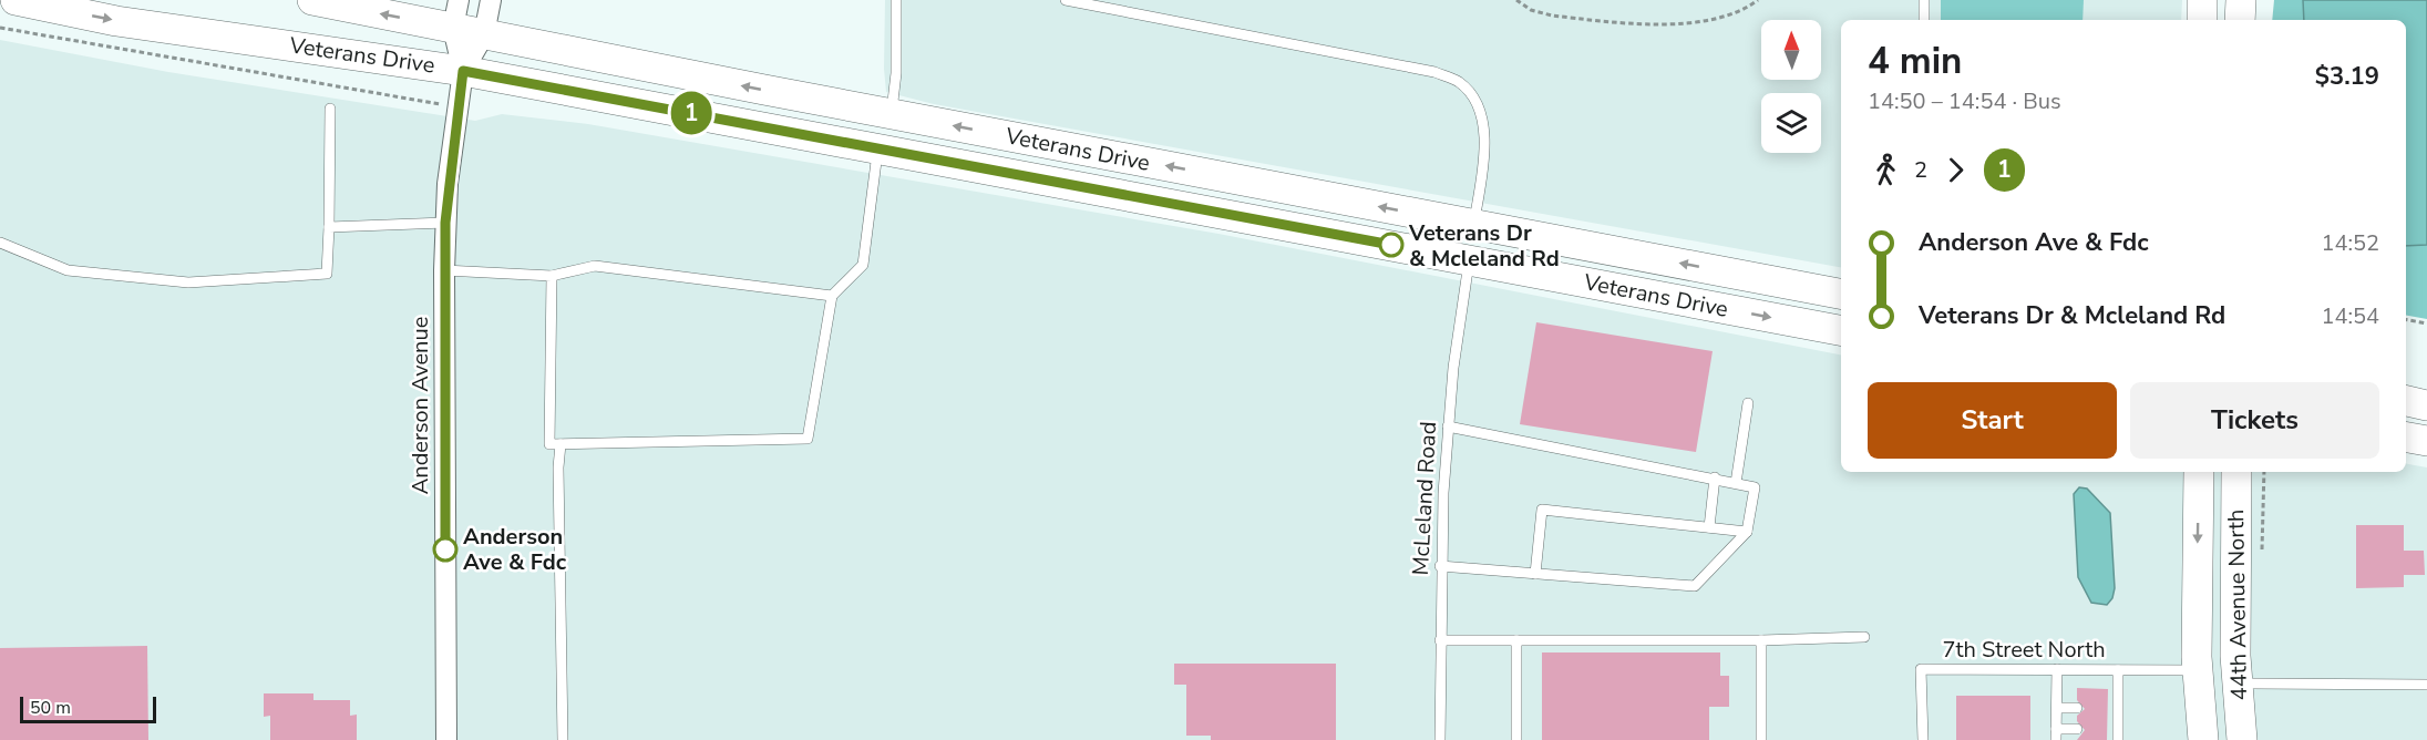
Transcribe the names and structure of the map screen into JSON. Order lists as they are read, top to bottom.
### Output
{
  "streets": {
    "main road": ["Veterans Drive", "44th Avenue North"],
    "street": ["Anderson Avenue"],
    "lane": ["McLeland Road", "7th Street North"]
  },
  "crossings": [
    ["Veterans Drive", "Anderson Avenue"],
    ["Veterans Drive", "McLeland Road"],
    ["44th Avenue North", "7th Street North"]
  ],
  "places": ["Veterans Dr & Mcleland Rd", "Anderson Ave & Fdc"],
  "lines": ["bus line 1"],
  "scale_bar": "50 m",
  "north": "top",
  "page": {
    "on_map": "1",
    "heading": ["4 min", "14:50 – 14:54 · Bus", "$3.19"],
    "legs": ["2", "1"],
    "list": [
      {
        "name": "Anderson Ave & Fdc",
        "value": "14:52"
      },
      {
        "name": "Veterans Dr & Mcleland Rd",
        "value": "14:54"
      }
    ],
    "buttons": ["Start", "Tickets"],
    "scale": "50 m"
  }
}
